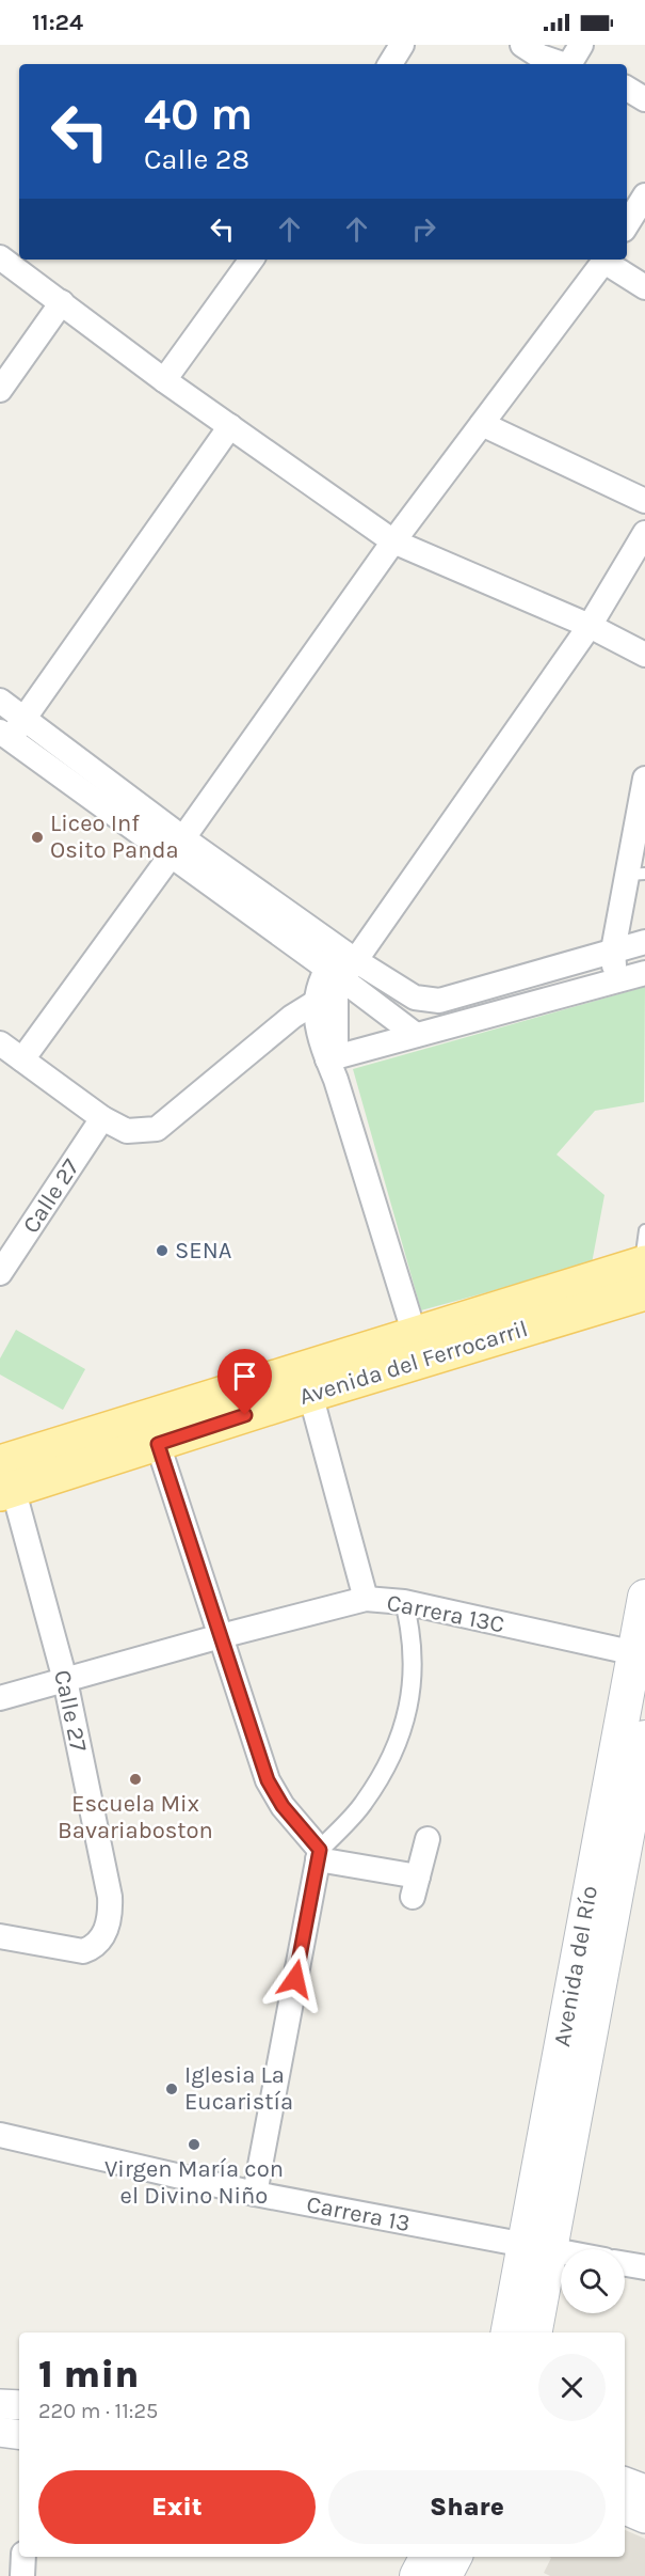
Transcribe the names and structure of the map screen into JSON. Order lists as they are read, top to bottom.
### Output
{
  "streets": {
    "main road": ["Avenida del Ferrocarril", "Avenida del Río"],
    "street": ["Calle 27", "Carrera 13C", "Carrera 13"]
  },
  "crossings": [
    ["Calle 27", "Avenida del Ferrocarril"],
    ["Calle 27", "Carrera 13C"],
    ["Carrera 13C", "Avenida del Río"],
    ["Avenida del Río", "Carrera 13"]
  ],
  "places": [
    "Liceo Inf Osito Panda",
    "SENA",
    "Escuela Mix Bavariaboston",
    "Iglesia La Eucaristía",
    "Virgen María con el Divino Niño"
  ],
  "page": {
    "status": "11:24",
    "turn": ["40 m", "Calle 28"],
    "heading": ["1 min", "220 m · 11:25"],
    "buttons": ["Exit", "Share"]
  }
}
